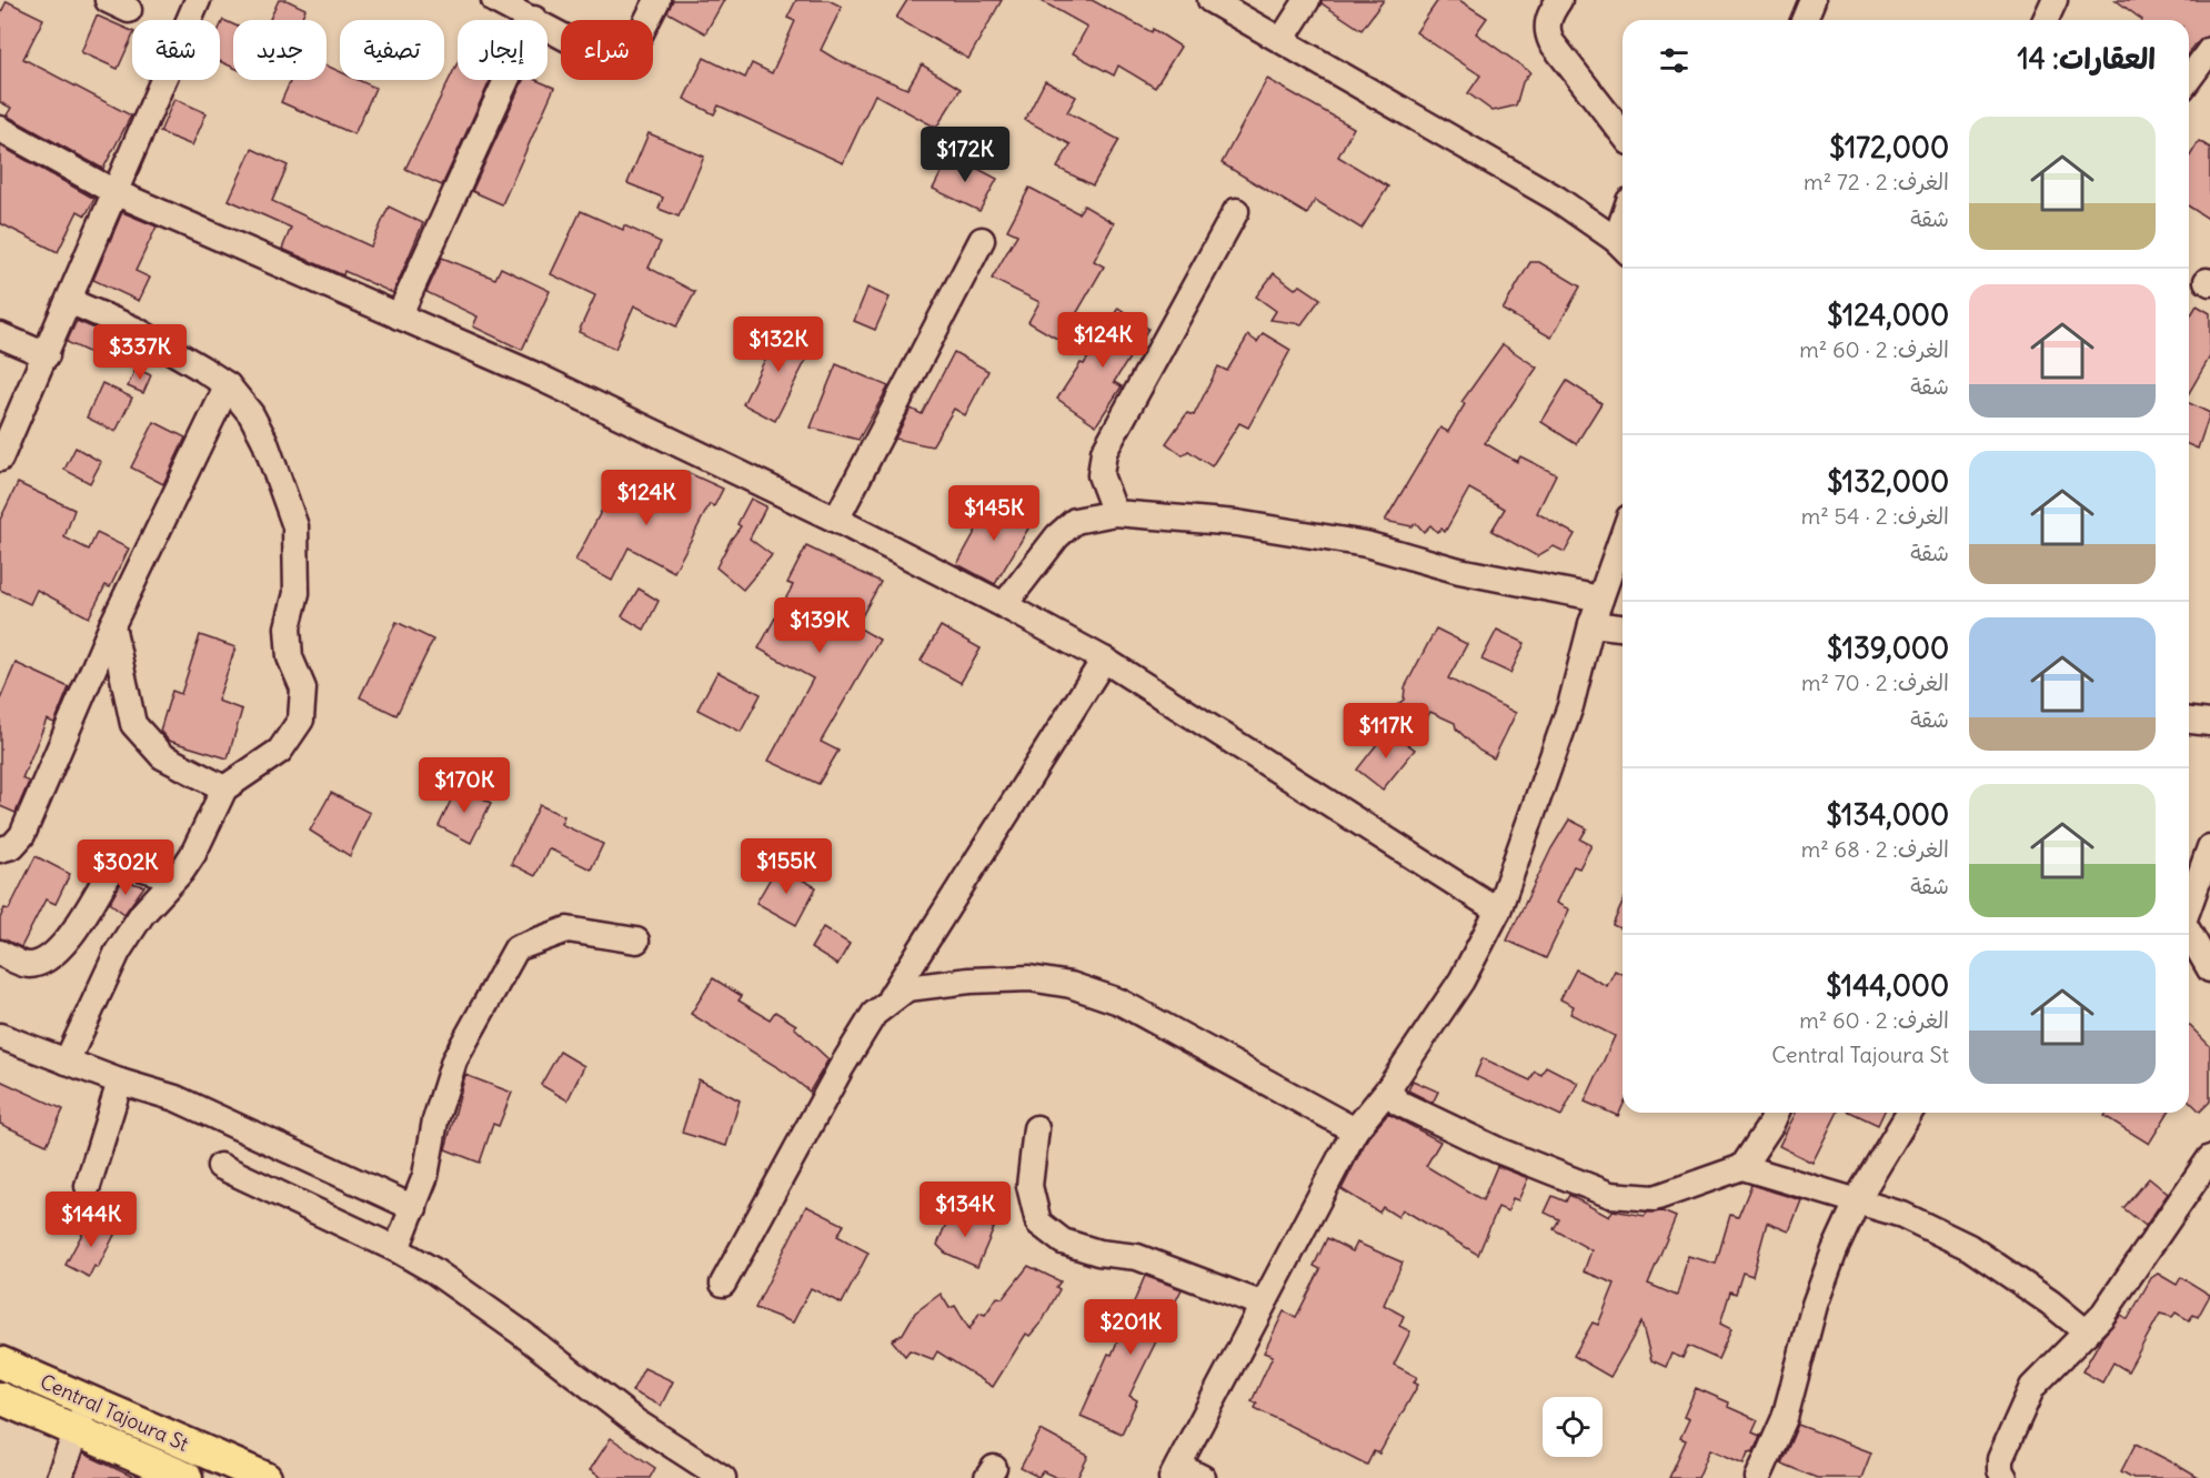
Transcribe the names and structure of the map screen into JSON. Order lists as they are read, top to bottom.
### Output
{
  "streets": {
    "main road": ["Central Tajoura St"]
  },
  "page": {
    "chip": [
      "شراء",
      "إيجار",
      "تصفية",
      "جديد",
      "شقة"
    ],
    "heading": "العقارات: 14",
    "list": [
      {
        "name": "$172,000",
        "note": "الغرف: 2 · 72 m² · شقة"
      },
      {
        "name": "$124,000",
        "note": "الغرف: 2 · 60 m² · شقة"
      },
      {
        "name": "$132,000",
        "note": "الغرف: 2 · 54 m² · شقة"
      },
      {
        "name": "$139,000",
        "note": "الغرف: 2 · 70 m² · شقة"
      },
      {
        "name": "$134,000",
        "note": "الغرف: 2 · 68 m² · شقة"
      },
      {
        "name": "$144,000",
        "note": "الغرف: 2 · 60 m² · Central Tajoura St"
      }
    ],
    "price": [
      "$172K",
      "$124K",
      "$132K",
      "$337K",
      "$124K",
      "$145K",
      "$139K",
      "$117K",
      "$170K",
      "$155K",
      "$302K",
      "$134K",
      "$144K",
      "$201K"
    ]
  }
}
